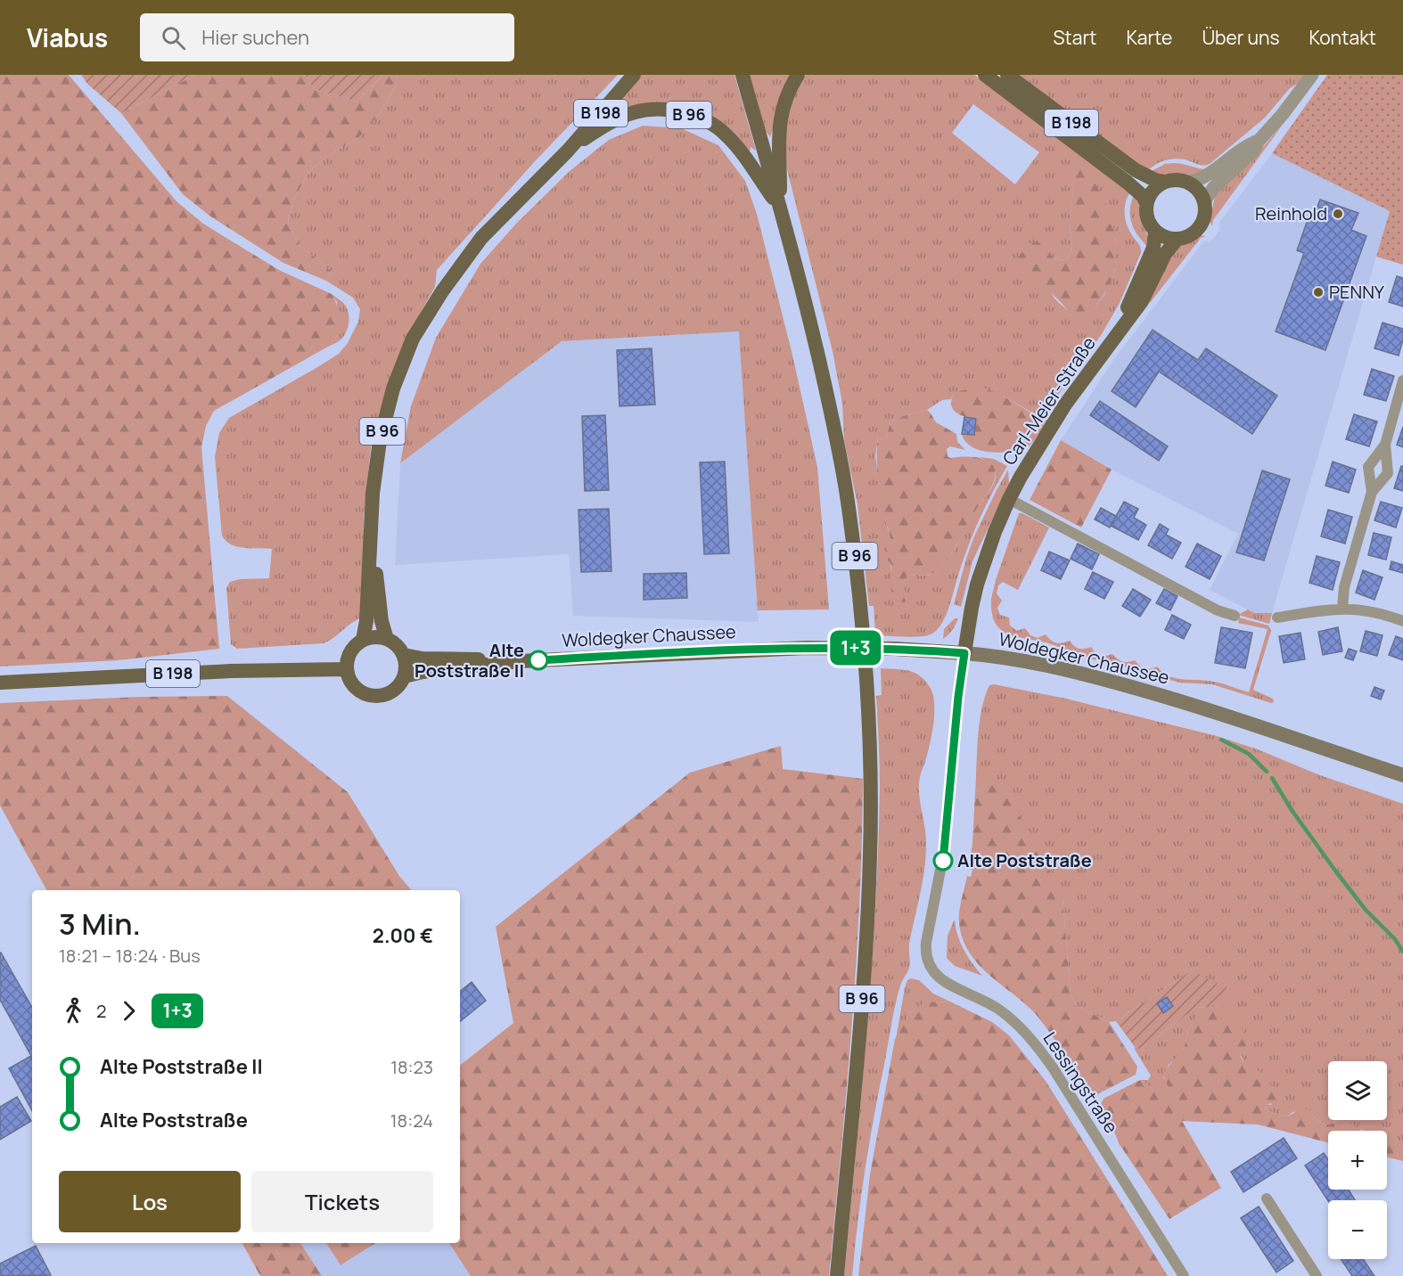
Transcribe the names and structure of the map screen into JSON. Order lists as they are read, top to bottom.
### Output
{
  "streets": {
    "main road": [
      "B 198",
      "B 96",
      "Carl-Meier-Straße",
      "Woldegker Chaussee"
    ],
    "street": ["Lessingstraße"]
  },
  "crossings": [
    ["B 198", "B 96"],
    ["B 198", "Carl-Meier-Straße"],
    ["B 198", "Woldegker Chaussee"],
    ["B 96", "Woldegker Chaussee"],
    ["Carl-Meier-Straße", "Woldegker Chaussee"],
    ["Carl-Meier-Straße", "Lessingstraße"],
    ["Woldegker Chaussee", "Lessingstraße"]
  ],
  "places": [
    "Reinhold",
    "PENNY",
    "Alte Poststraße II",
    "Alte Poststraße"
  ],
  "lines": ["bus line 1+3"],
  "page": {
    "header": "Viabus",
    "search": "Hier suchen",
    "nav": [
      "Start",
      "Karte",
      "Über uns",
      "Kontakt"
    ],
    "on_map": "1+3",
    "heading": ["3 Min.", "18:21 – 18:24 · Bus", "2.00 €"],
    "legs": ["2", "1+3"],
    "list": [
      {
        "name": "Alte Poststraße II",
        "value": "18:23"
      },
      {
        "name": "Alte Poststraße",
        "value": "18:24"
      }
    ],
    "map_buttons": ["+", "−"],
    "buttons": ["Los", "Tickets"]
  }
}
